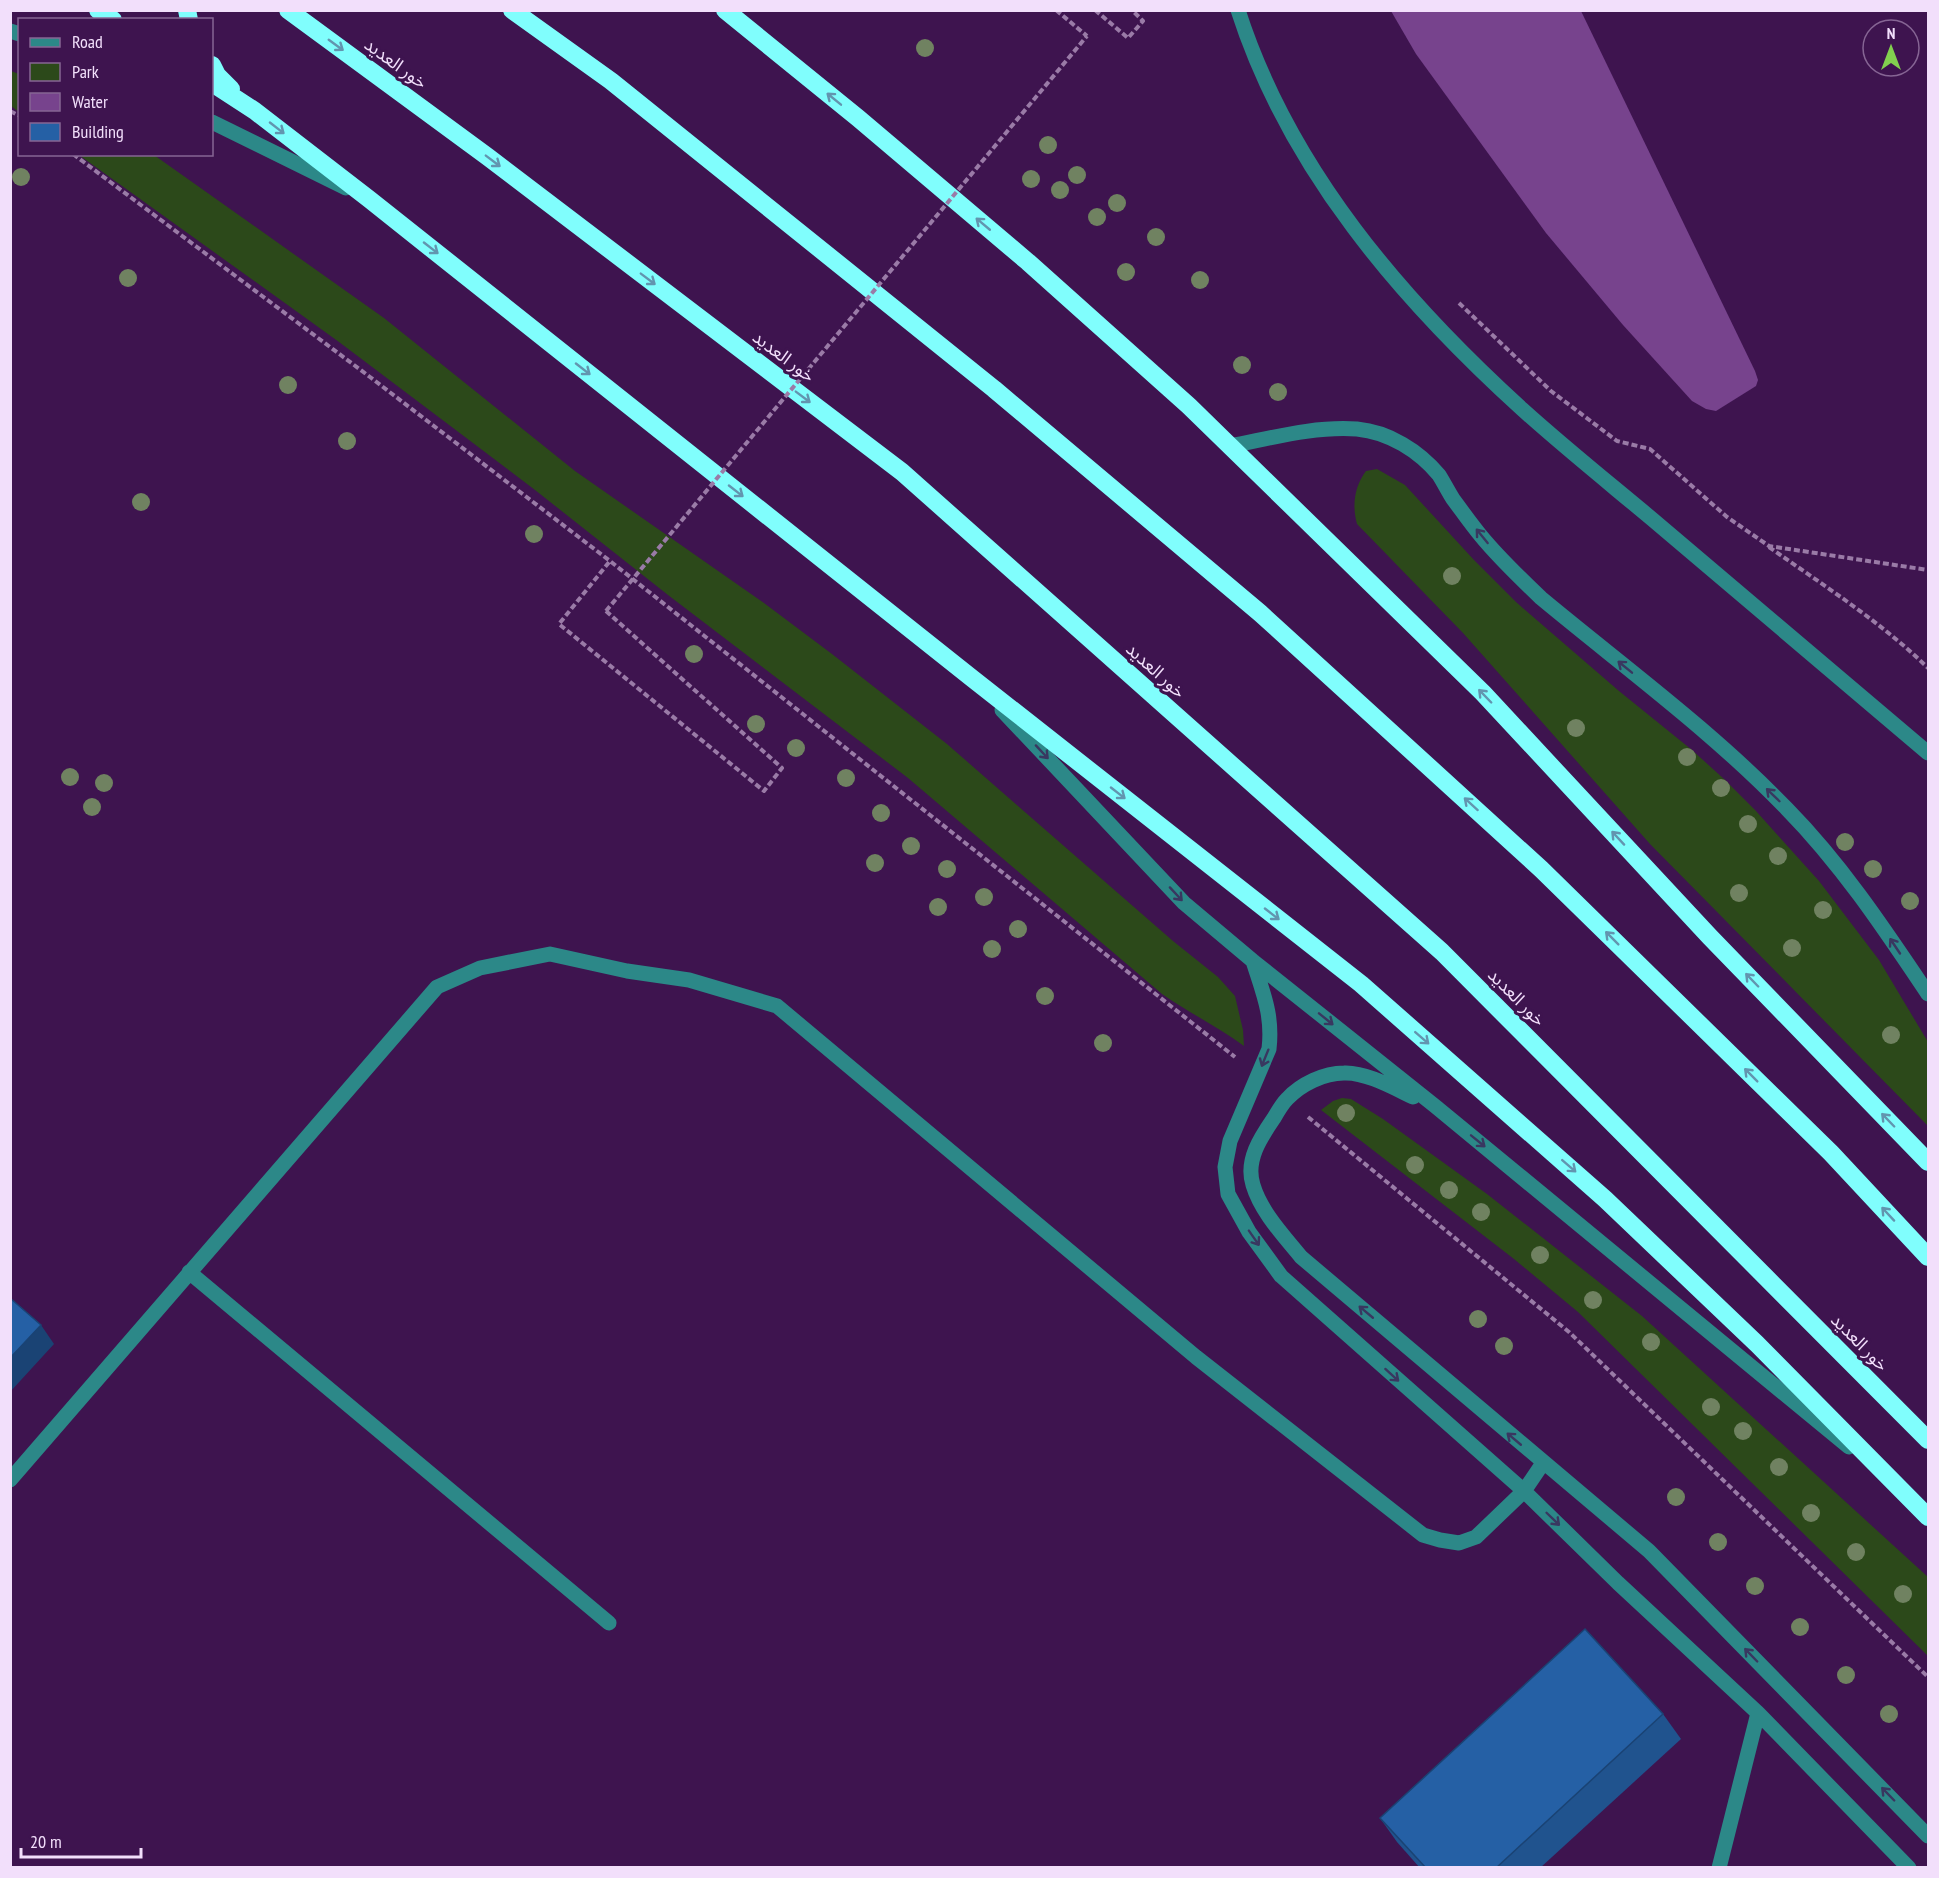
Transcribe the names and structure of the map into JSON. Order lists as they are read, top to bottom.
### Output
{
  "streets": {
    "highway": ["خور العديد"]
  },
  "legend": [
    "Road",
    "Park",
    "Water",
    "Building"
  ],
  "scale_bar": "20 m",
  "north": "top"
}
